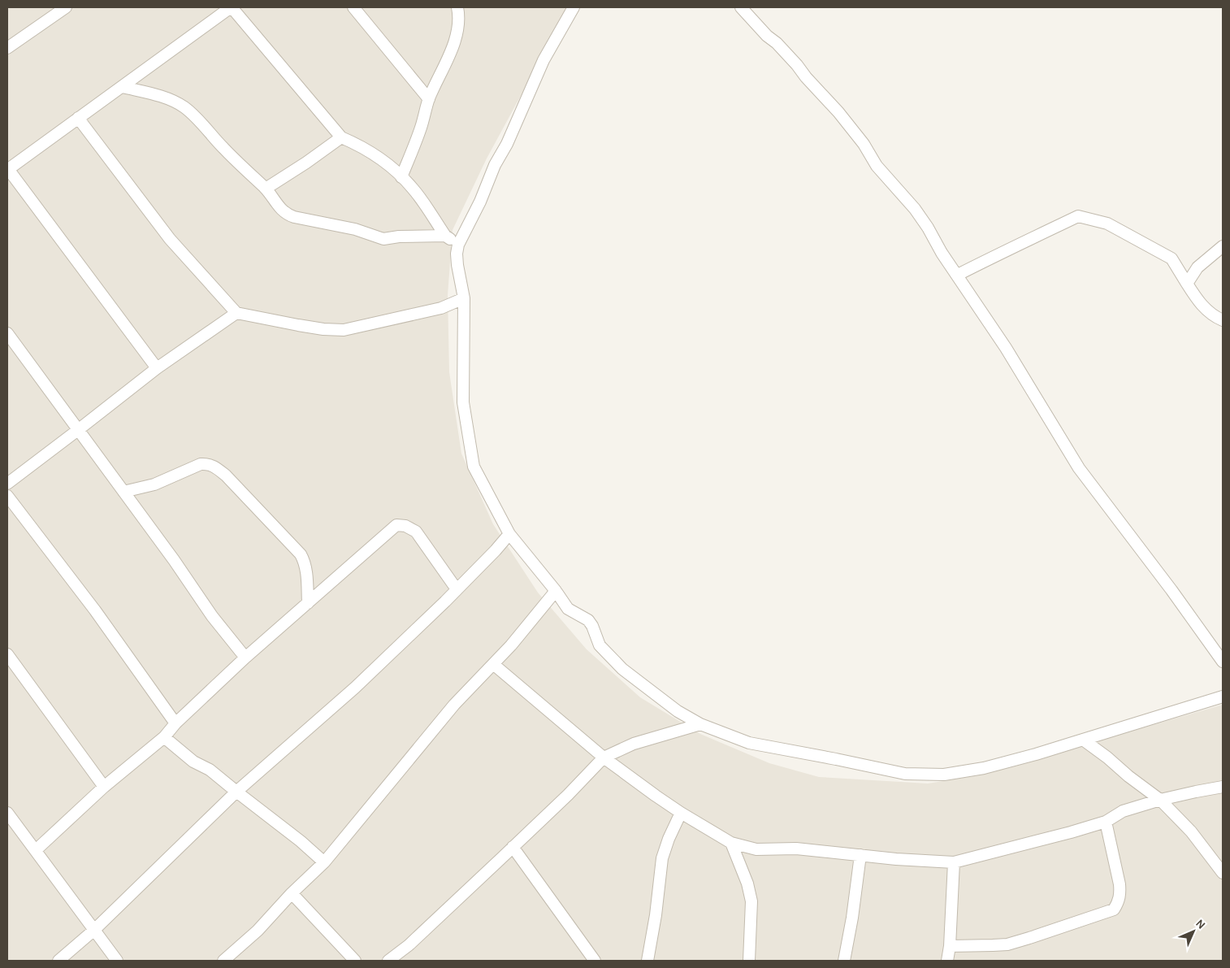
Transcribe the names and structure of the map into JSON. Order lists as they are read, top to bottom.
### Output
{
  "north": "top right"
}
